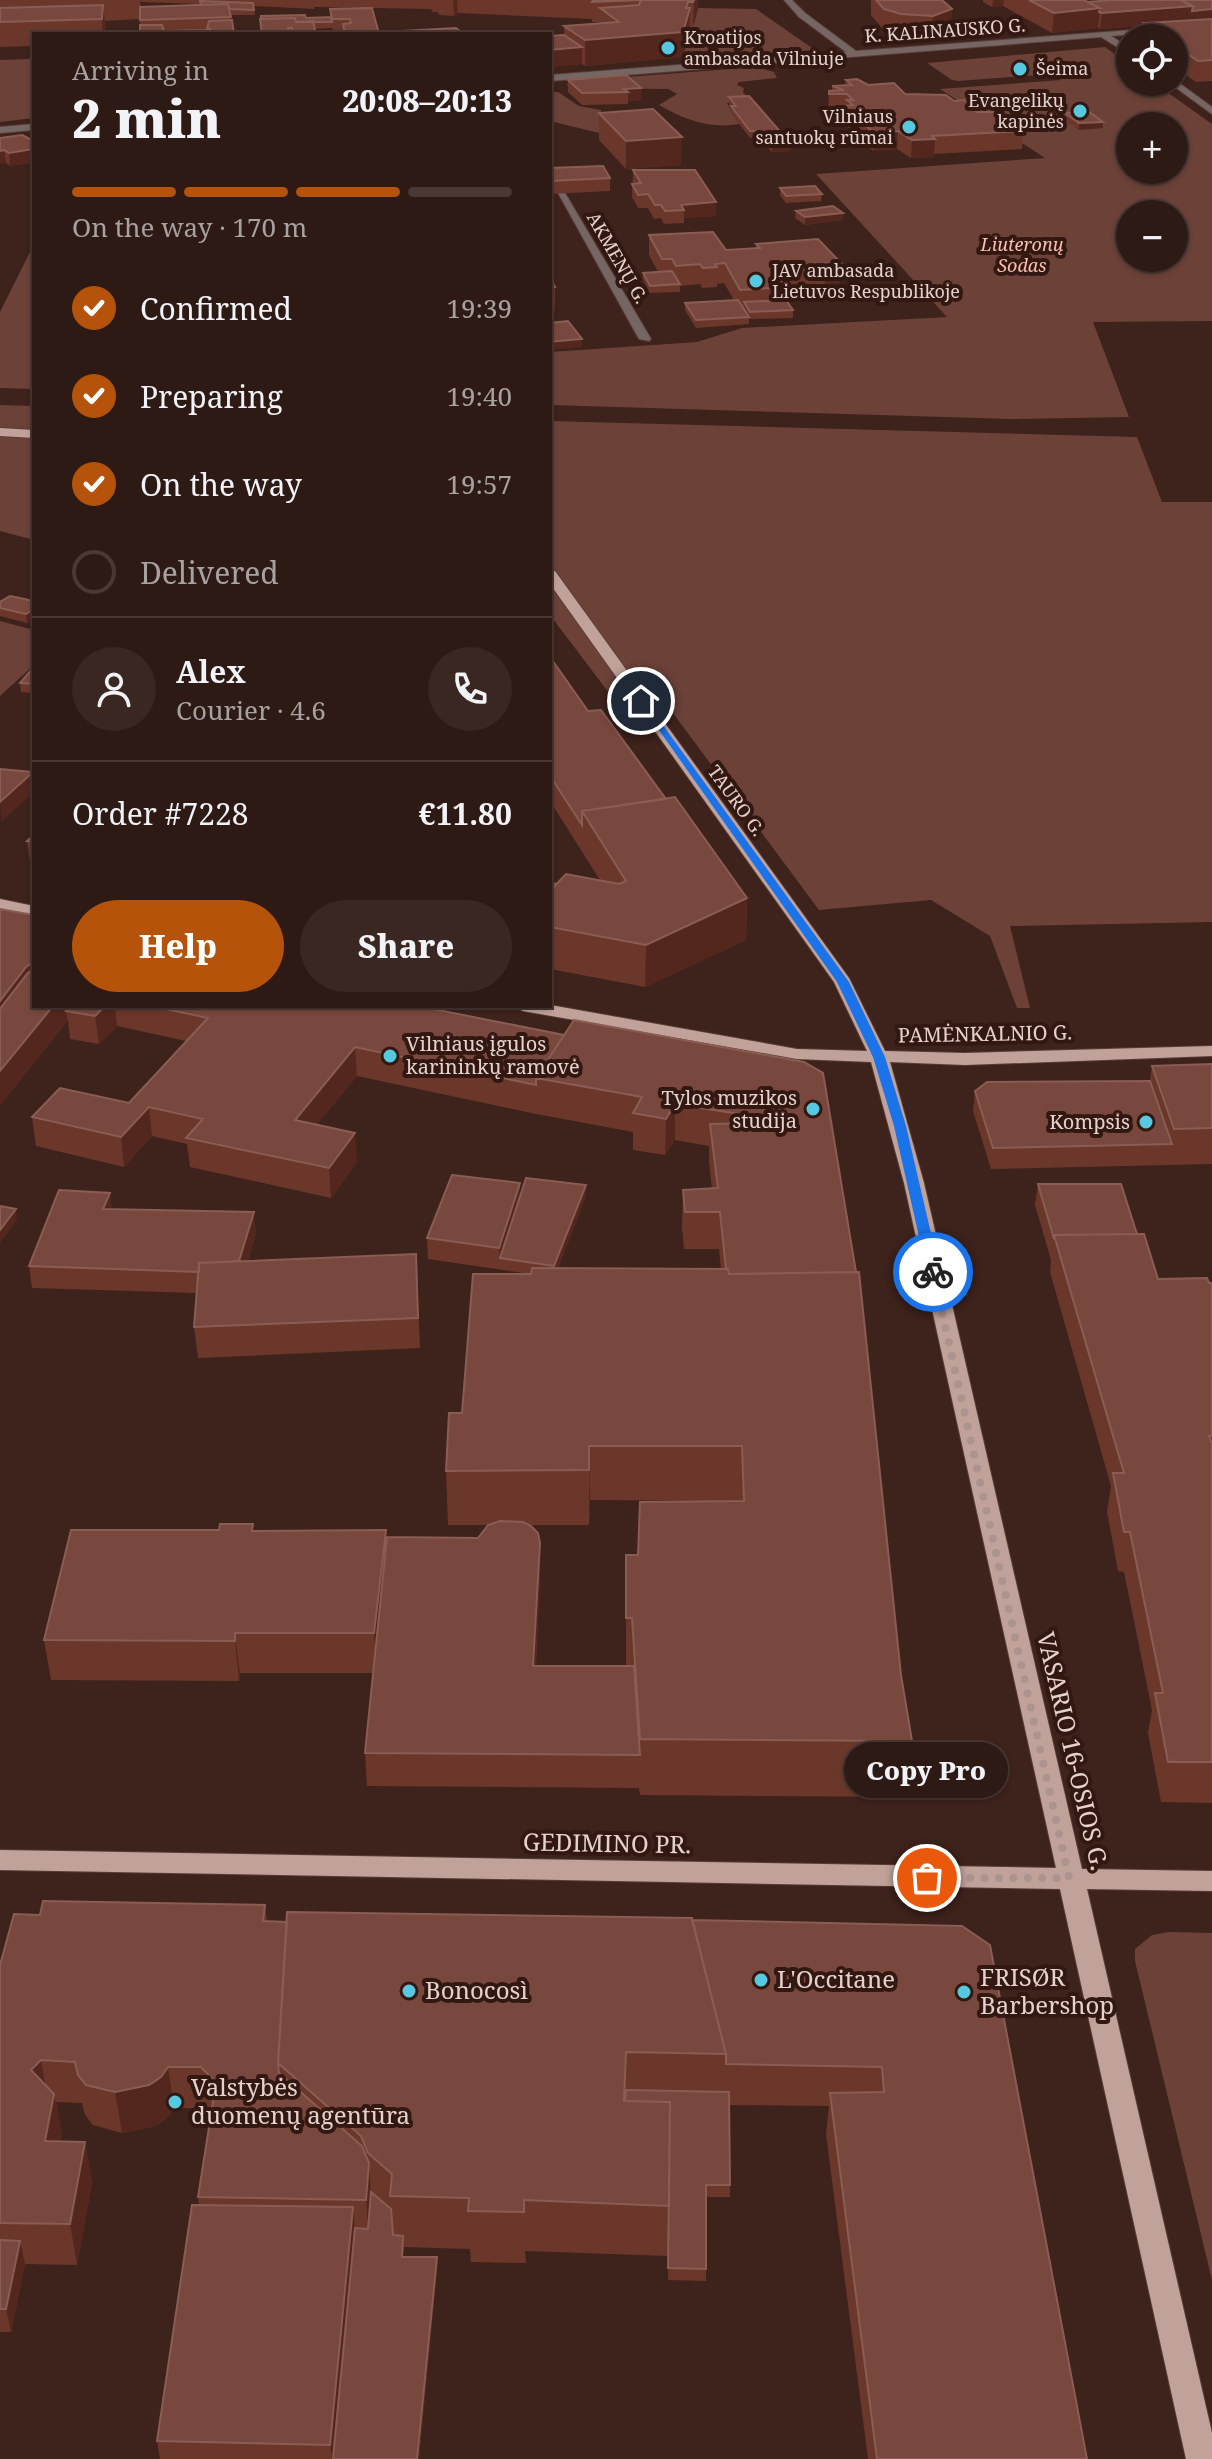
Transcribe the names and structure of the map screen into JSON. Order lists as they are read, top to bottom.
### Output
{
  "streets": {
    "main road": [
      "TAURO G.",
      "PAMĖNKALNIO G.",
      "VASARIO 16-OSIOS G.",
      "GEDIMINO PR."
    ],
    "street": ["K. KALINAUSKO G.", "AKMENŲ G."]
  },
  "crossings": [
    ["TAURO G.", "PAMĖNKALNIO G."],
    ["TAURO G.", "VASARIO 16-OSIOS G."],
    ["PAMĖNKALNIO G.", "VASARIO 16-OSIOS G."],
    ["VASARIO 16-OSIOS G.", "GEDIMINO PR."]
  ],
  "parks": ["Liuteronų Sodas"],
  "places": [
    "Kroatijos ambasada Vilniuje",
    "Šeima",
    "Evangelikų kapinės",
    "Vilniaus santuokų rūmai",
    "JAV ambasada Lietuvos Respublikoje",
    "Vilniaus įgulos karininkų ramovė",
    "Tylos muzikos studija",
    "Kompsis",
    "Copy Pro",
    "L'Occitane",
    "Bonocosì",
    "FRISØR Barbershop",
    "Valstybės duomenų agentūra"
  ],
  "page": {
    "map_buttons": ["+", "−"],
    "heading": ["2 min", "Arriving in", "20:08–20:13"],
    "panel": [
      "Alex",
      "Courier · 4.6",
      "Order #7228",
      "€11.80"
    ],
    "bar": "On the way · 170 m",
    "list": [
      ["Confirmed", "19:39"],
      ["Preparing", "19:40"],
      ["On the way", "19:57"],
      "Delivered"
    ],
    "buttons": ["Help", "Share"],
    "bubble": "Copy Pro"
  }
}
